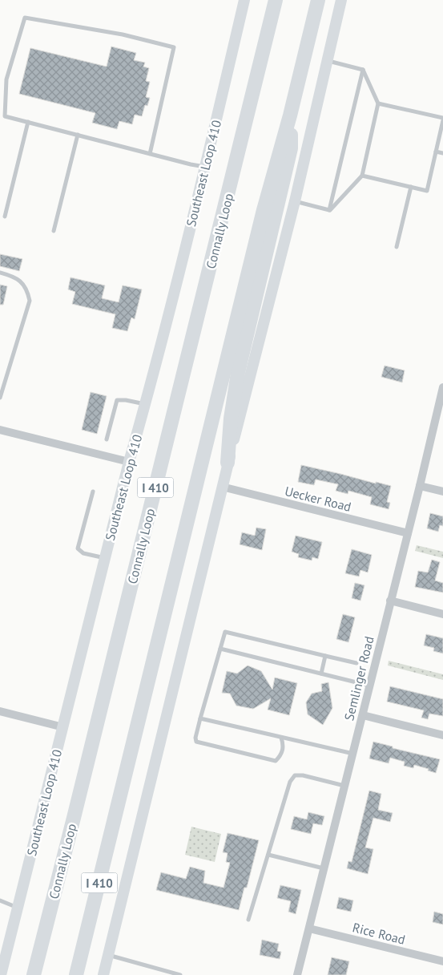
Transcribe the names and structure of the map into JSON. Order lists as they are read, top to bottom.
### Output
{
  "streets": {
    "highway": ["Connally Loop", "I 410"],
    "main road": ["Southeast Loop 410"],
    "street": ["Uecker Road", "Semlinger Road", "Rice Road"]
  },
  "crossings": [
    ["Uecker Road", "Semlinger Road"],
    ["Semlinger Road", "Rice Road"]
  ]
}
